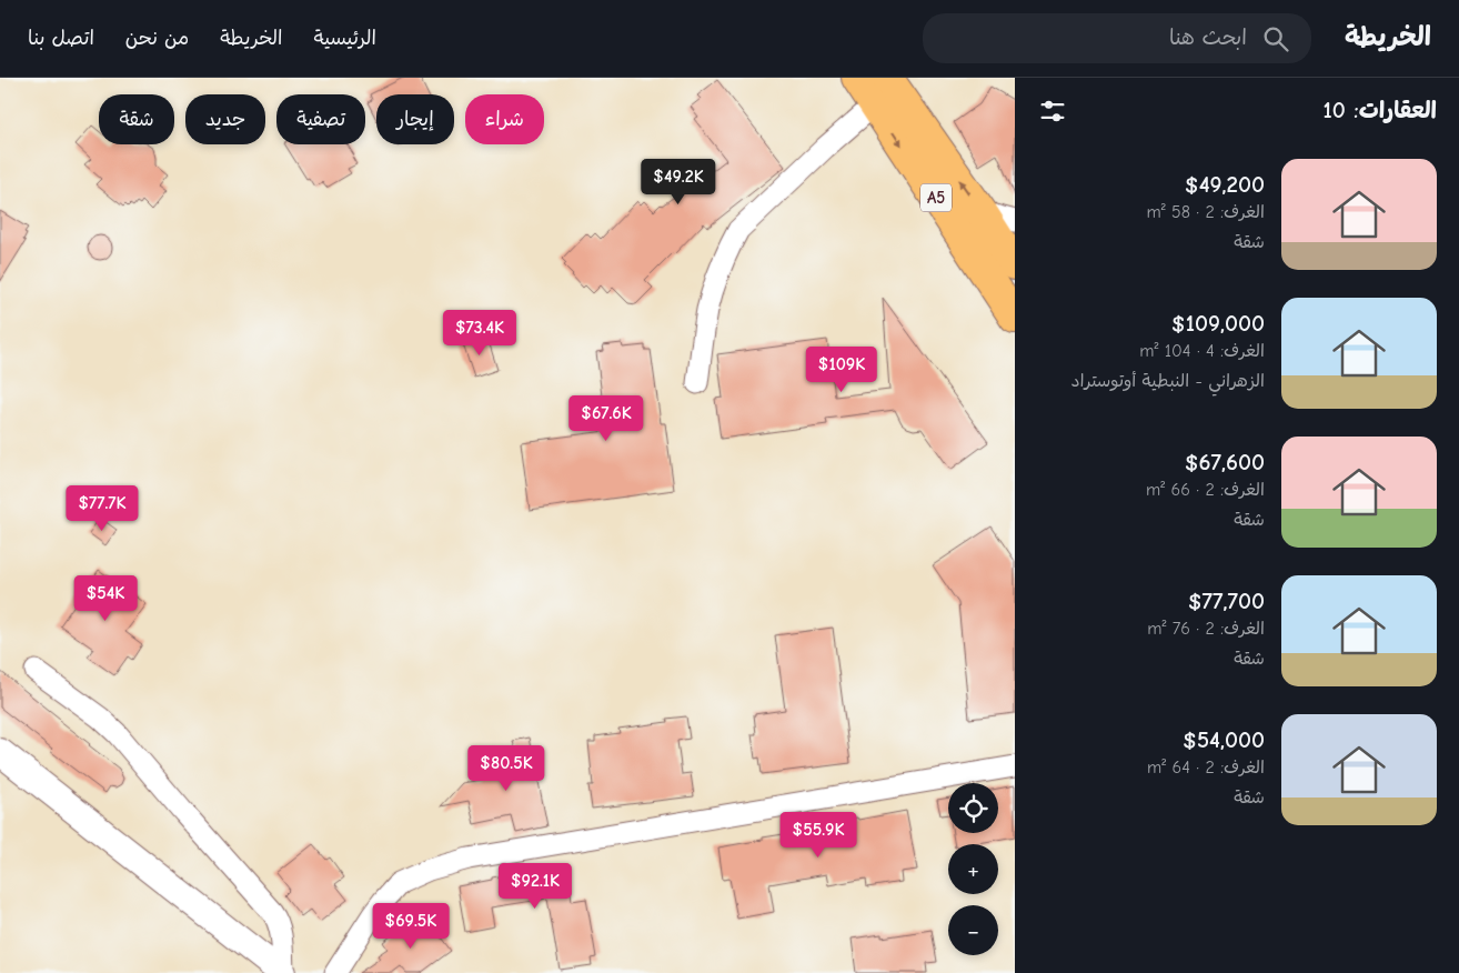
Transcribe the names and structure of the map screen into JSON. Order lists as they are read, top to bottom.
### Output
{
  "streets": {
    "highway": ["A5"]
  },
  "page": {
    "header": "الخريطة",
    "search": "ابحث هنا",
    "nav": [
      "الرئيسية",
      "الخريطة",
      "من نحن",
      "اتصل بنا"
    ],
    "heading": "العقارات: 10",
    "chip": [
      "شراء",
      "إيجار",
      "تصفية",
      "جديد",
      "شقة"
    ],
    "list": [
      {
        "name": "$49,200",
        "note": "الغرف: 2 · 58 m² · شقة"
      },
      {
        "name": "$109,000",
        "note": "الغرف: 4 · 104 m² · الزهراني - النبطية أوتوستراد"
      },
      {
        "name": "$67,600",
        "note": "الغرف: 2 · 66 m² · شقة"
      },
      {
        "name": "$77,700",
        "note": "الغرف: 2 · 76 m² · شقة"
      },
      {
        "name": "$54,000",
        "note": "الغرف: 2 · 64 m² · شقة"
      }
    ],
    "price": [
      "$49.2K",
      "$73.4K",
      "$109K",
      "$67.6K",
      "$77.7K",
      "$54K",
      "$80.5K",
      "$55.9K",
      "$92.1K",
      "$69.5K"
    ],
    "map_buttons": ["+", "−"]
  }
}
